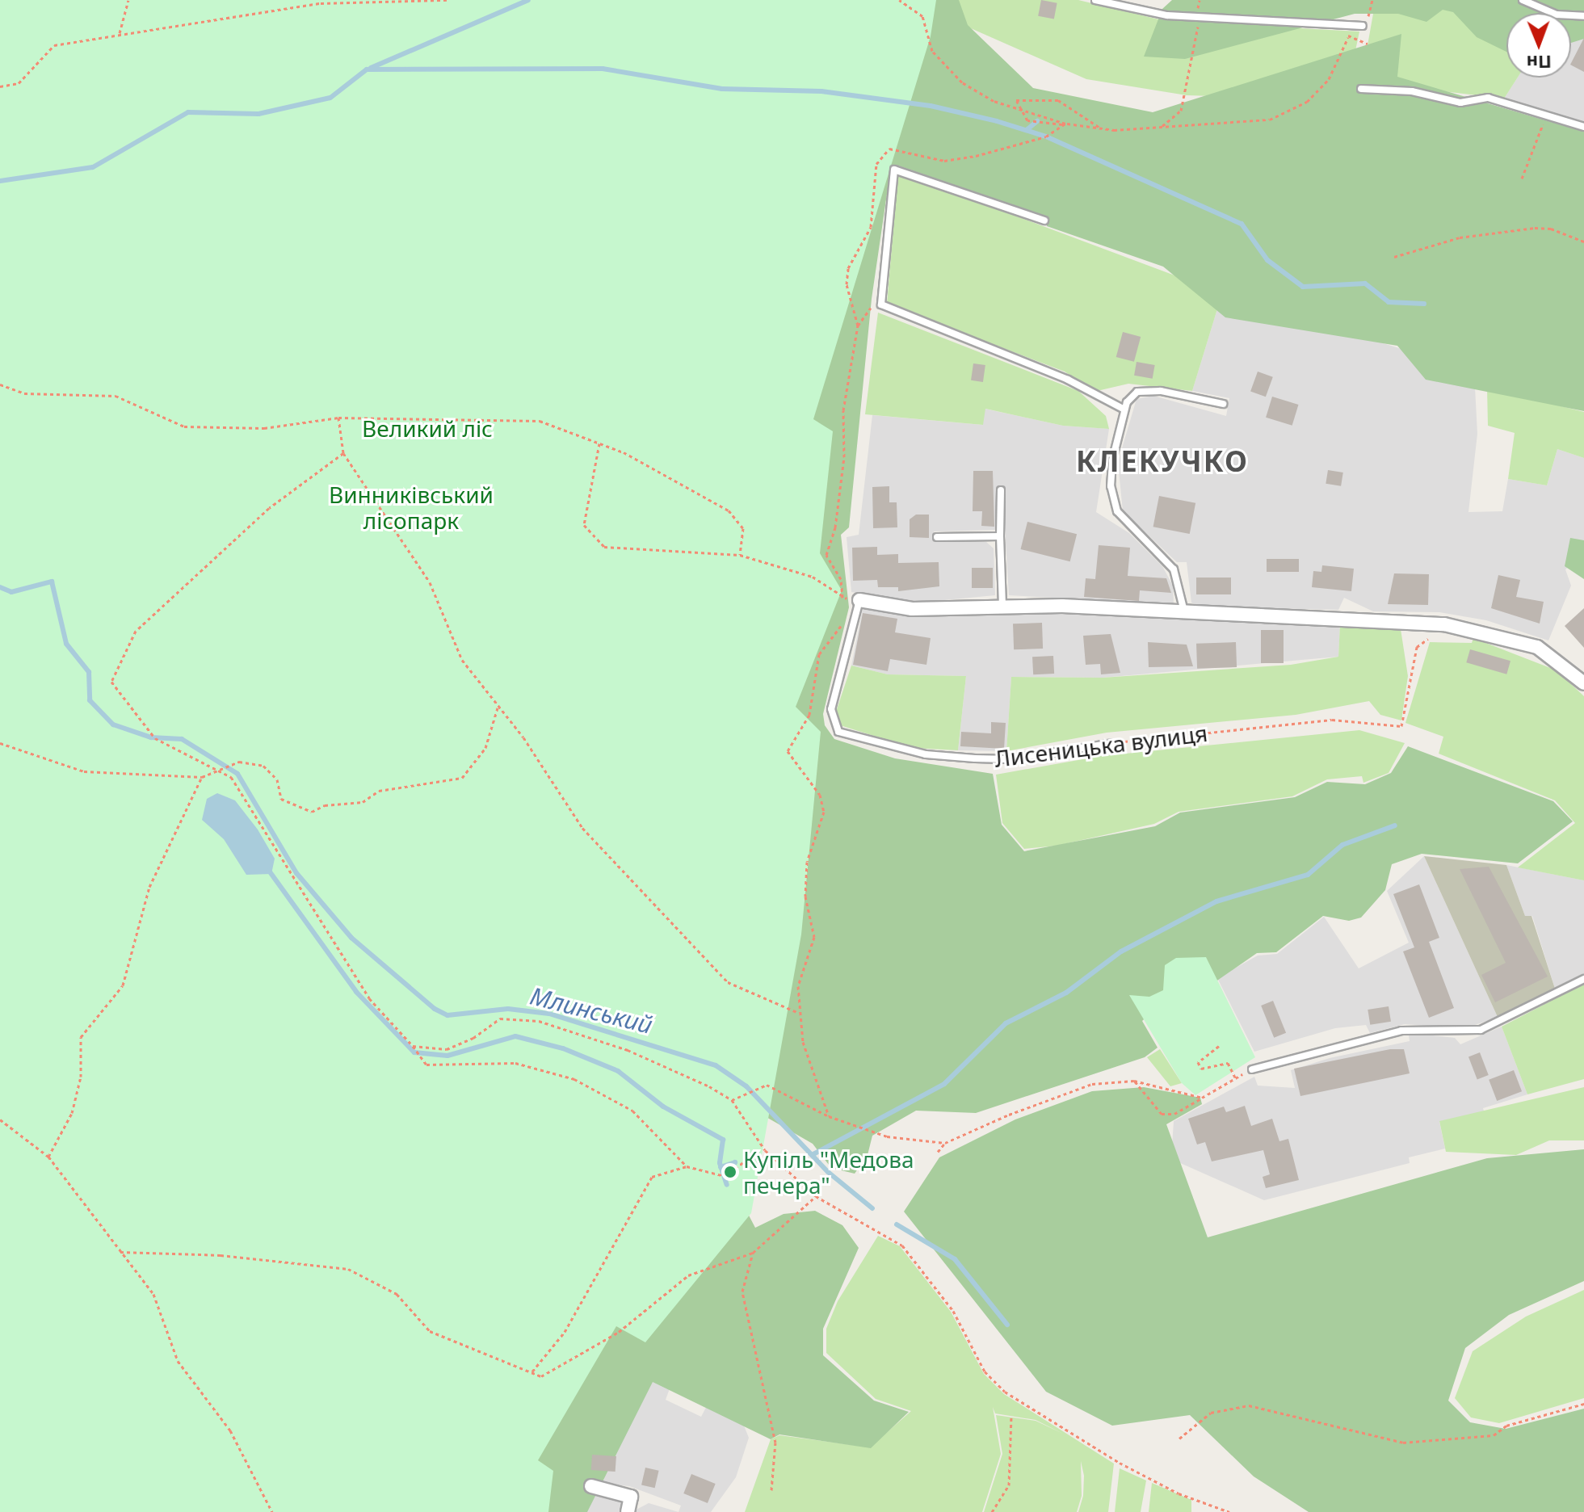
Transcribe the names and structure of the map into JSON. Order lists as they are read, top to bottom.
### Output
{
  "streets": {
    "lane": ["Лисеницька вулиця"]
  },
  "districts": ["КЛЕКУЧКО"],
  "water": ["Млинський"],
  "parks": ["Великий ліс", "Винниківський лісопарк"],
  "places": ["Купіль \"Медова печера\""],
  "north": "bottom"
}
